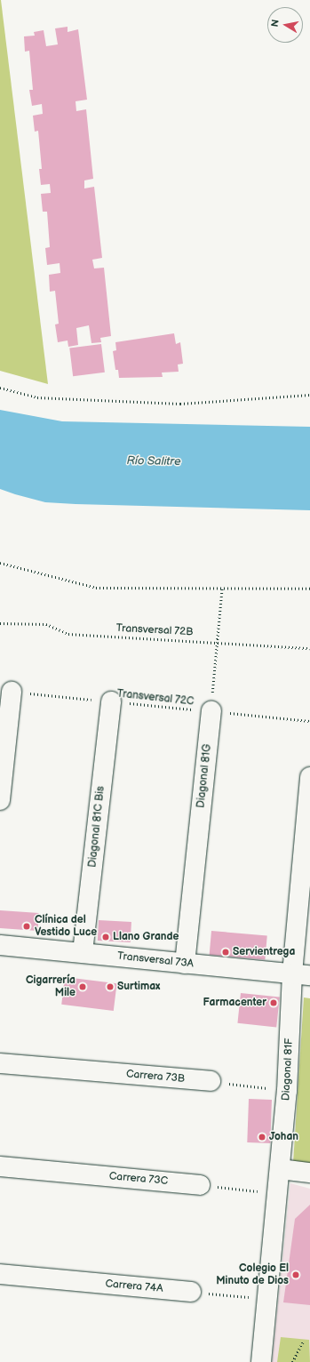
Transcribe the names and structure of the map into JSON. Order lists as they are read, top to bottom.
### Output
{
  "streets": {
    "street": [
      "Diagonal 81G",
      "Diagonal 81C Bis",
      "Transversal 73A",
      "Diagonal 81F",
      "Carrera 73B",
      "Carrera 73C",
      "Carrera 74A"
    ],
    "path": ["Transversal 72B", "Transversal 72C"]
  },
  "crossings": [
    ["Transversal 72C", "Diagonal 81G"],
    ["Transversal 72C", "Diagonal 81C Bis"],
    ["Diagonal 81G", "Transversal 73A"],
    ["Diagonal 81C Bis", "Transversal 73A"],
    ["Transversal 73A", "Diagonal 81F"]
  ],
  "water": ["Río Salitre"],
  "places": [
    "Clínica del Vestido Luce",
    "Llano Grande",
    "Servientrega",
    "Cigarrería Mile",
    "Surtimax",
    "Farmacenter",
    "Johan",
    "Colegio El Minuto de Dios"
  ],
  "north": "left"
}
